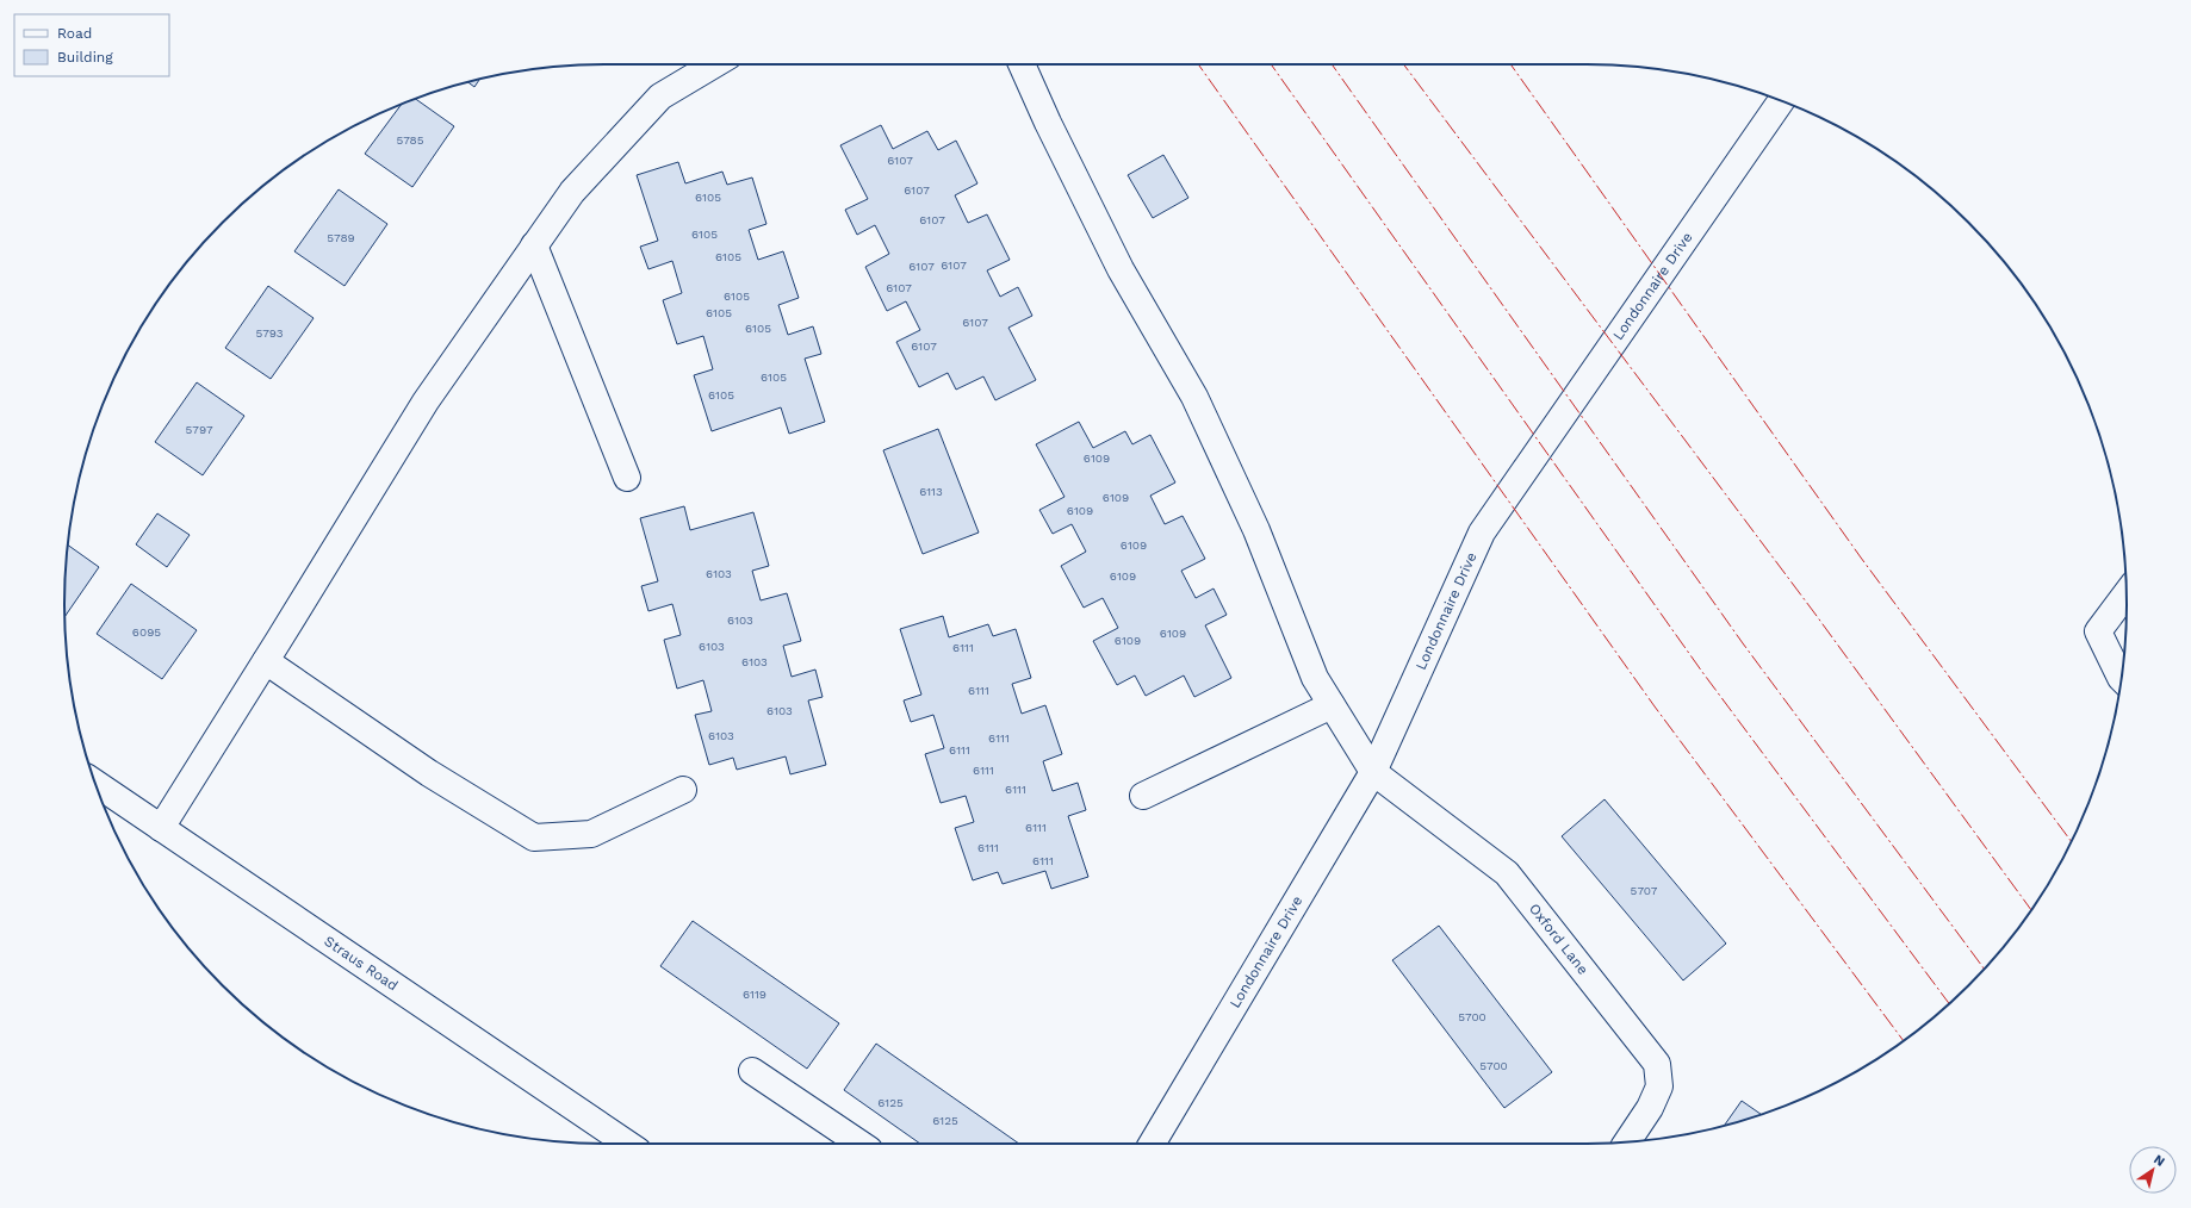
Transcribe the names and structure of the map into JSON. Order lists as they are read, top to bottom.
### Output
{
  "streets": {
    "street": ["Londonnaire Drive", "Oxford Lane", "Straus Road"]
  },
  "crossings": [
    ["Londonnaire Drive", "Oxford Lane"]
  ],
  "house_numbers": [
    "5785",
    "6107",
    "6107",
    "6105",
    "6107",
    "6105",
    "5789",
    "6105",
    "6107",
    "6107",
    "6107",
    "6105",
    "6105",
    "6107",
    "6105",
    "5793",
    "6107",
    "6105",
    "6105",
    "5797",
    "6109",
    "6113",
    "6109",
    "6109",
    "6109",
    "6103",
    "6109",
    "6103",
    "6095",
    "6109",
    "6109",
    "6103",
    "6111",
    "6103",
    "6111",
    "6103",
    "6103",
    "6111",
    "6111",
    "6111",
    "6111",
    "6111",
    "6111",
    "6111",
    "5707",
    "6119",
    "5700",
    "5700",
    "6125",
    "6125"
  ],
  "legend": ["Road", "Building"],
  "north": "top right"
}
